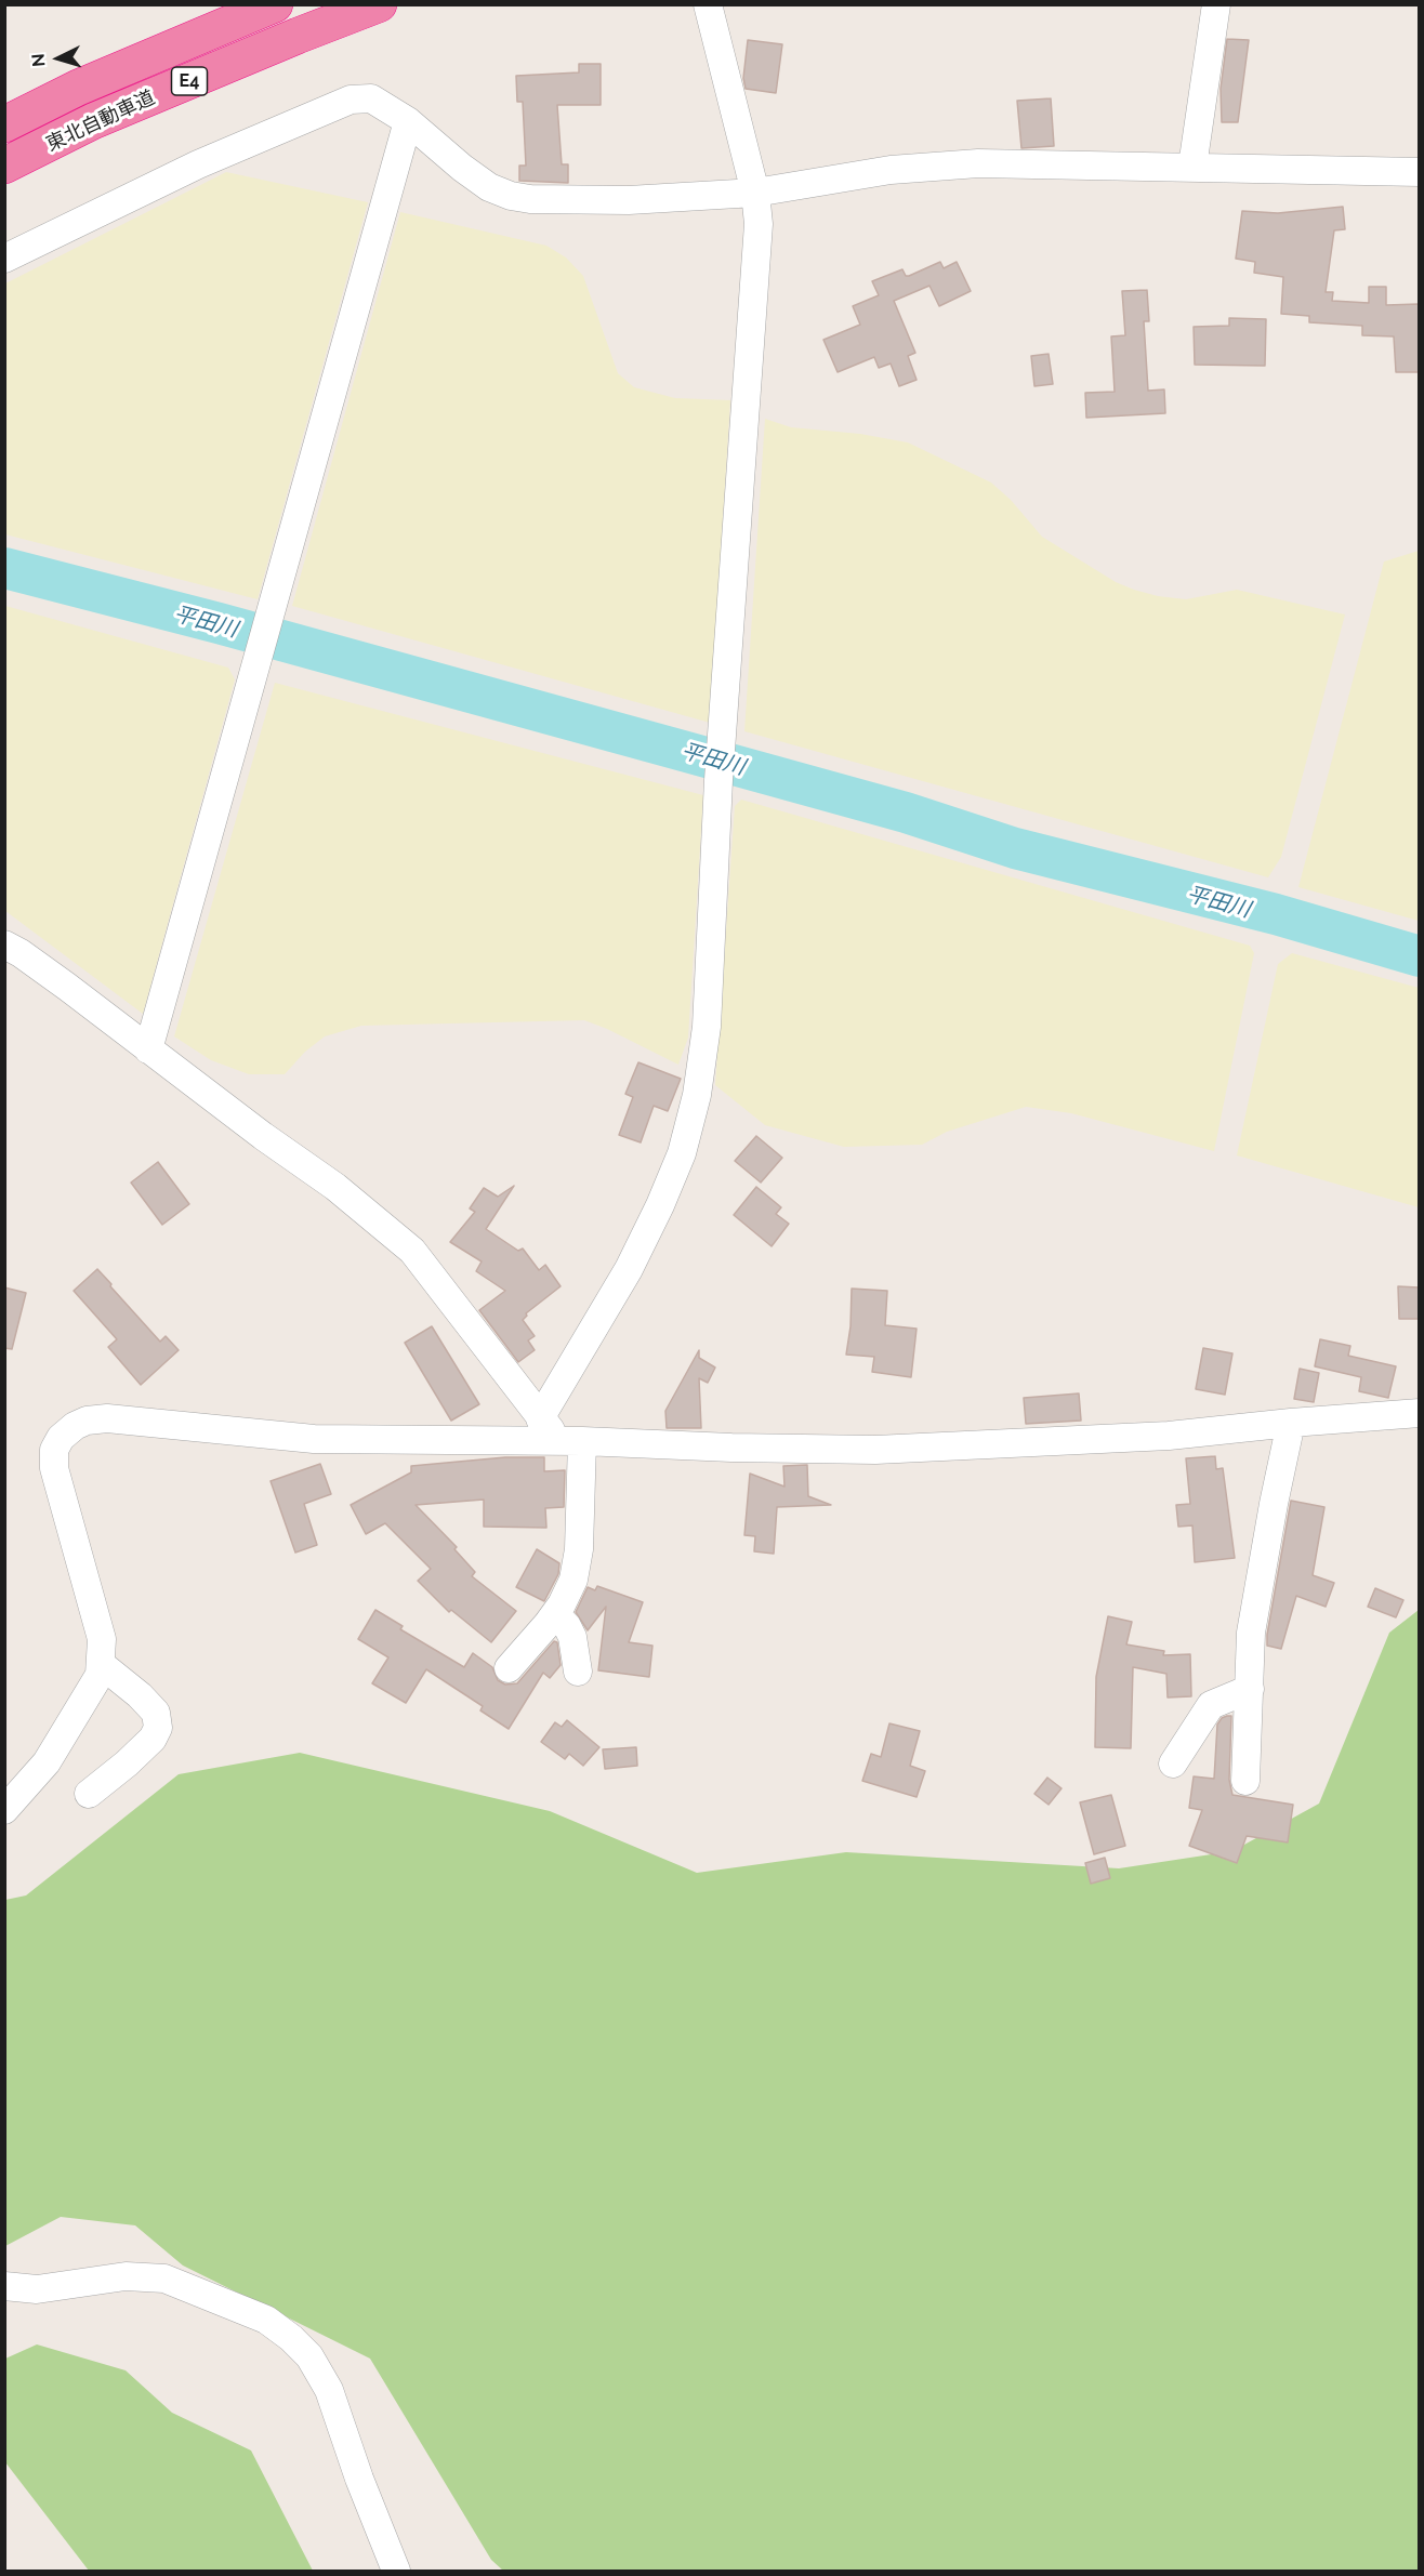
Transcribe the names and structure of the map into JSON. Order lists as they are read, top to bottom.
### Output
{
  "streets": {
    "highway": ["E4", "東北自動車道"]
  },
  "water": ["平田川"],
  "north": "left"
}
